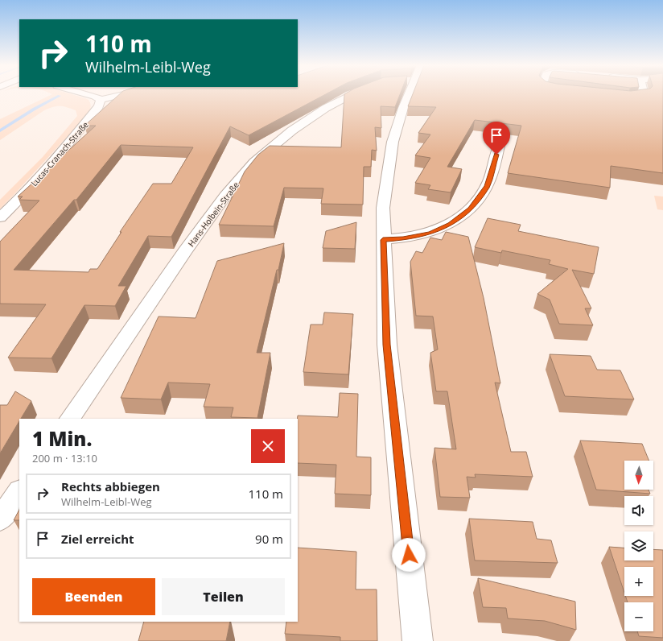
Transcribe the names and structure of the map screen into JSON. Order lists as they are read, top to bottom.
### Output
{
  "streets": {
    "street": ["Lucas-Cranach-Straße", "Hans-Holbein-Straße"]
  },
  "north": "bottom",
  "page": {
    "turn": ["110 m", "Wilhelm-Leibl-Weg"],
    "heading": ["1 Min.", "200 m · 13:10"],
    "map_buttons": ["+", "−"],
    "list": [
      {
        "name": "Rechts abbiegen",
        "note": "Wilhelm-Leibl-Weg",
        "value": "110 m"
      },
      {
        "name": "Ziel erreicht",
        "value": "90 m"
      }
    ],
    "buttons": ["Beenden", "Teilen"]
  }
}
